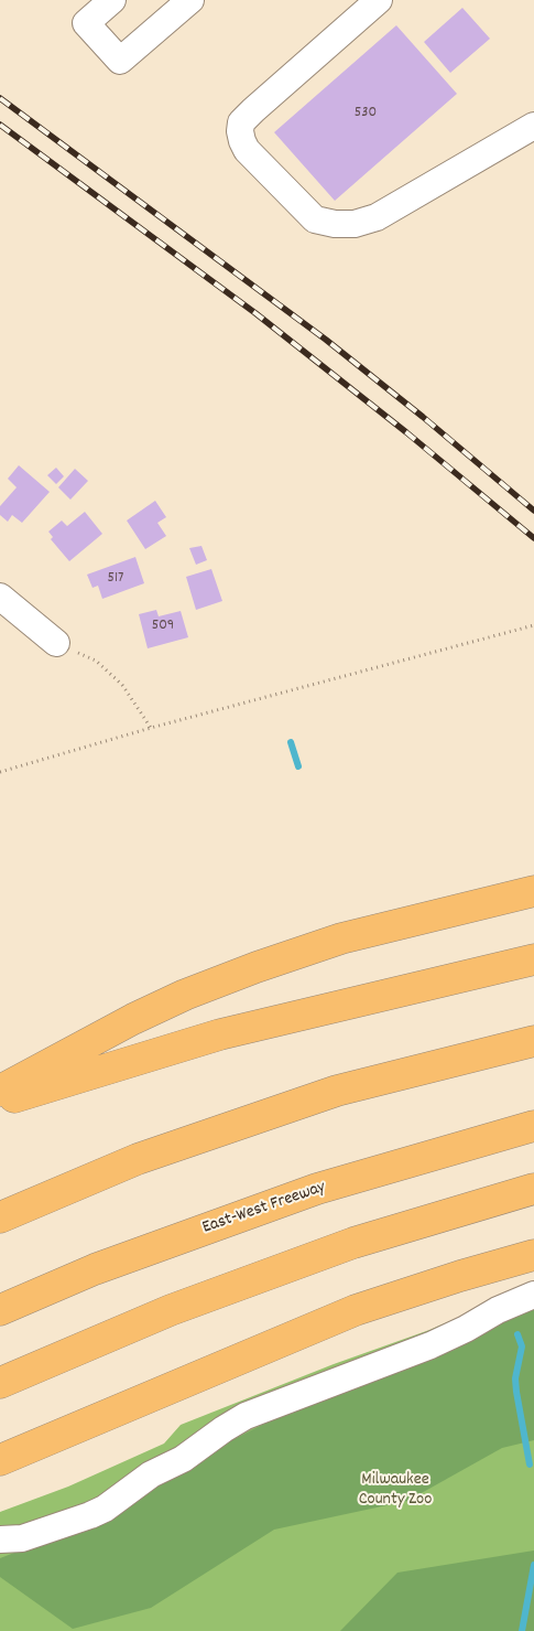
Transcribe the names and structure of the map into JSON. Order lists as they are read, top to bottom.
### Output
{
  "streets": {
    "highway": ["East-West Freeway"]
  },
  "parks": ["Milwaukee County Zoo"],
  "house_numbers": ["530", "517", "509"]
}
